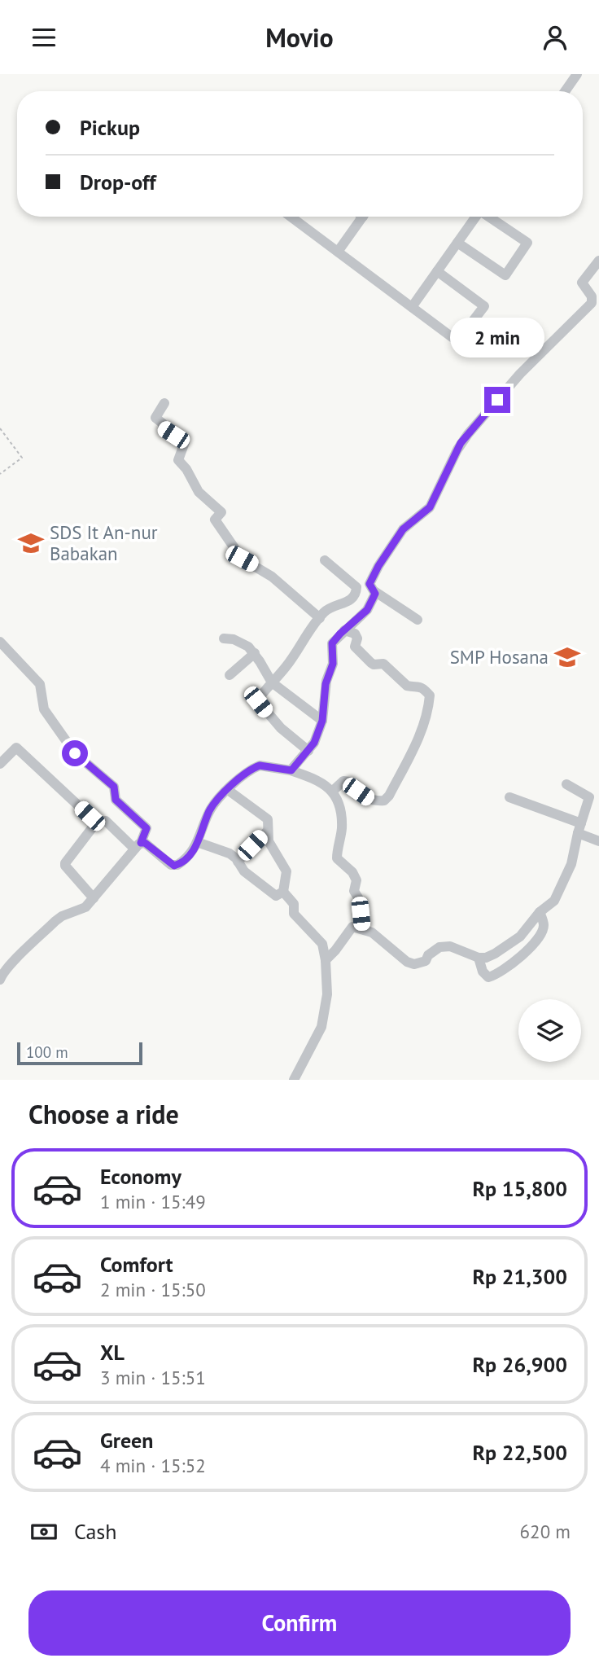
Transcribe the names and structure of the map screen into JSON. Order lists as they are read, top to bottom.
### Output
{
  "places": {
    "school or university": ["SDS It An-nur Babakan", "SMP Hosana"]
  },
  "scale_bar": "100 m",
  "page": {
    "header": "Movio",
    "banner": ["Pickup", "Drop-off"],
    "bubble": "2 min",
    "scale": "100 m",
    "heading": "Choose a ride",
    "list": [
      {
        "name": "Economy",
        "note": "1 min · 15:49",
        "value": "Rp 15,800"
      },
      {
        "name": "Comfort",
        "note": "2 min · 15:50",
        "value": "Rp 21,300"
      },
      {
        "name": "XL",
        "note": "3 min · 15:51",
        "value": "Rp 26,900"
      },
      {
        "name": "Green",
        "note": "4 min · 15:52",
        "value": "Rp 22,500"
      }
    ],
    "pay": ["Cash", "620 m"],
    "buttons": "Confirm"
  }
}
